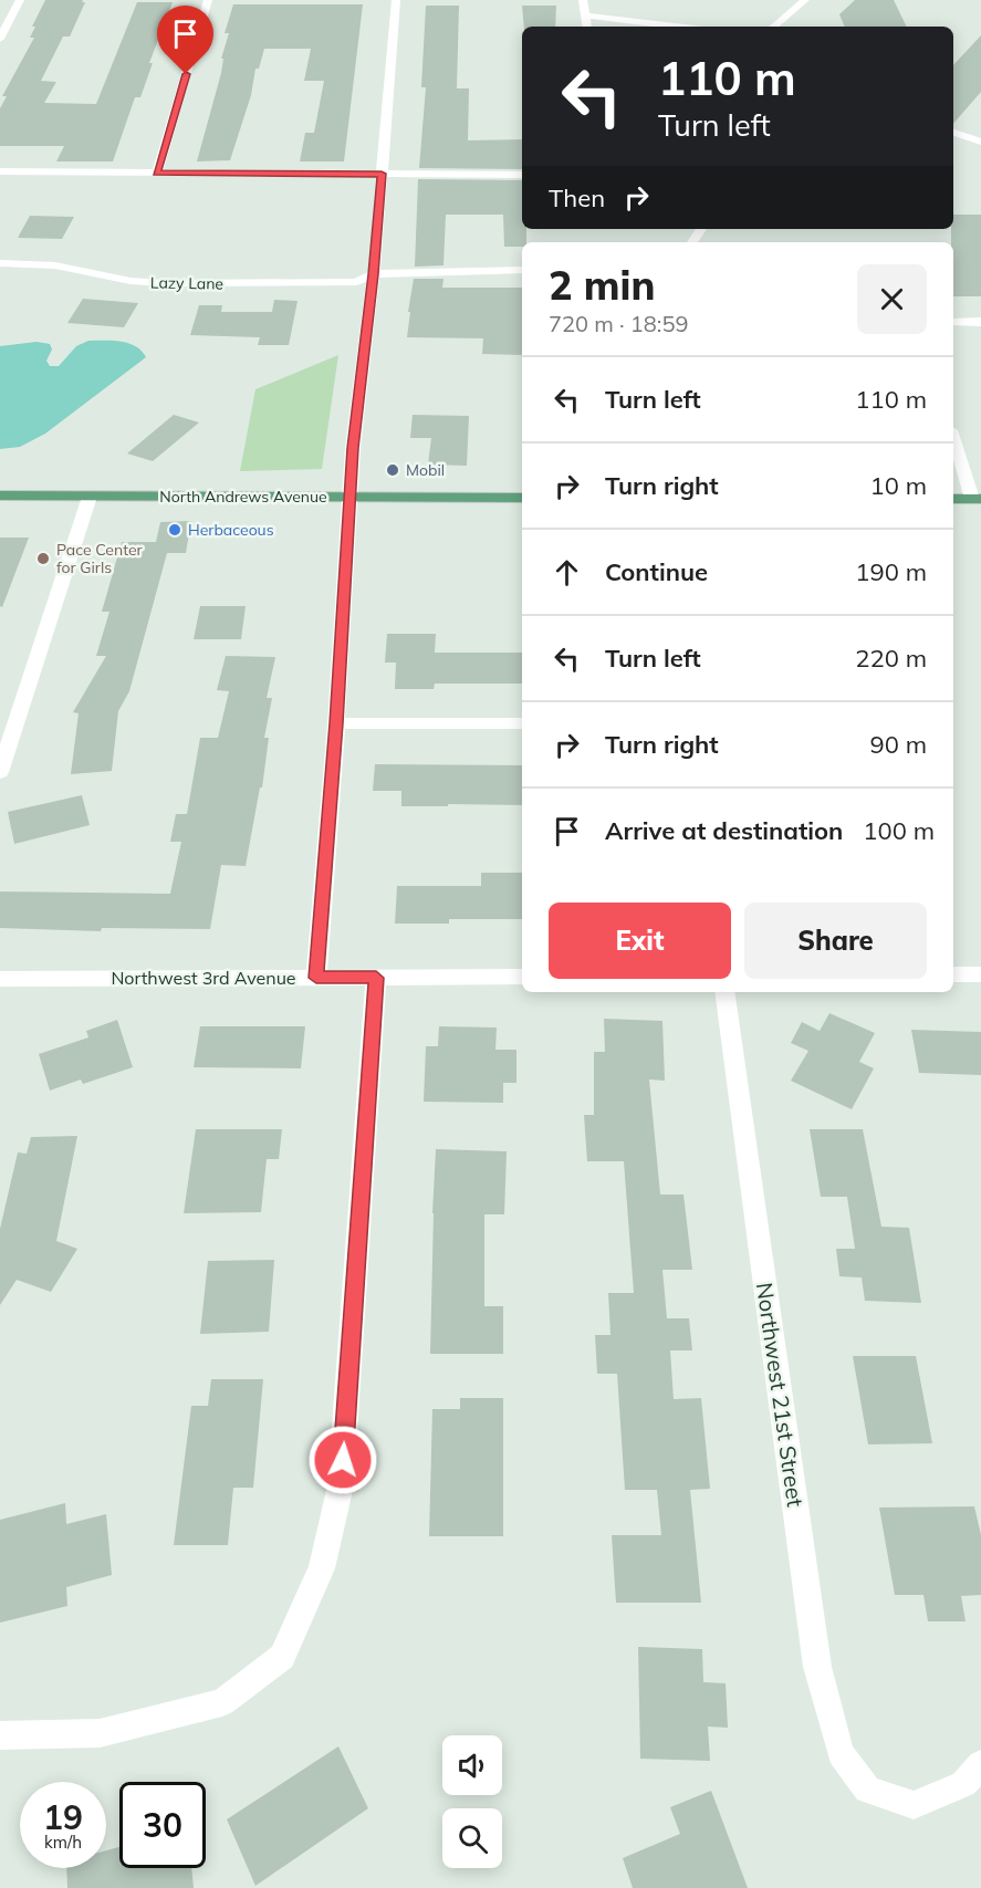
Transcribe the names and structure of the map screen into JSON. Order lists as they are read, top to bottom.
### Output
{
  "streets": {
    "main road": ["North Andrews Avenue"],
    "street": ["Lazy Lane", "Northwest 3rd Avenue", "Northwest 21st Street"]
  },
  "places": ["Mobil", "Herbaceous", "Pace Center for Girls"],
  "page": {
    "turn": ["110 m", "Turn left"],
    "then": "Then",
    "heading": ["2 min", "720 m · 18:59"],
    "list": [
      {
        "name": "Turn left",
        "value": "110 m"
      },
      {
        "name": "Turn right",
        "value": "10 m"
      },
      {
        "name": "Continue",
        "value": "190 m"
      },
      {
        "name": "Turn left",
        "value": "220 m"
      },
      {
        "name": "Turn right",
        "value": "90 m"
      },
      {
        "name": "Arrive at destination",
        "value": "100 m"
      }
    ],
    "buttons": ["Exit", "Share"],
    "speed": "19 km/h",
    "limit": "30"
  }
}
